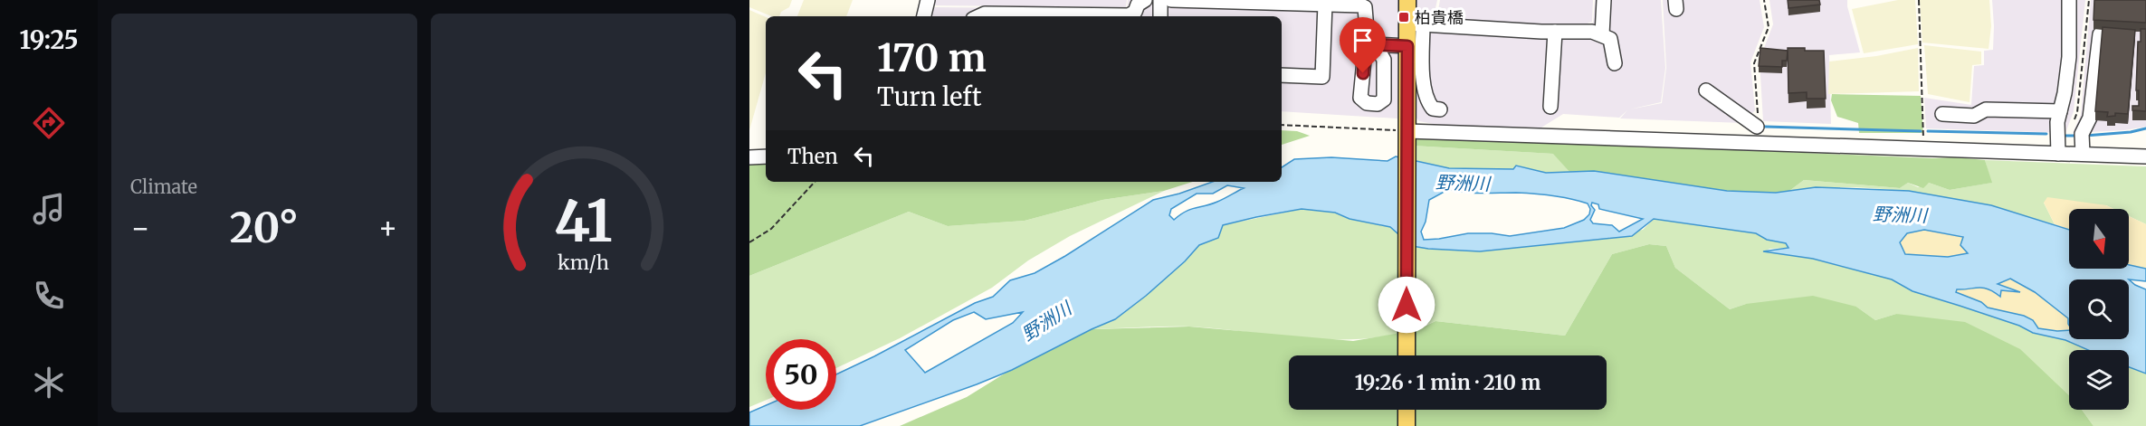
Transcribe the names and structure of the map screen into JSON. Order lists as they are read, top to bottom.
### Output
{
  "water": ["野洲川"],
  "places": {
    "transit": ["柏貴橋"]
  },
  "north": "bottom",
  "page": {
    "tabs": "19:25",
    "tile": "Climate",
    "turn": ["170 m", "Turn left"],
    "then": "Then",
    "heat": ["−", "20°", "+"],
    "limit": "50",
    "trip": "19:26 · 1 min · 210 m",
    "gauge": ["41", "km/h"]
  }
}
